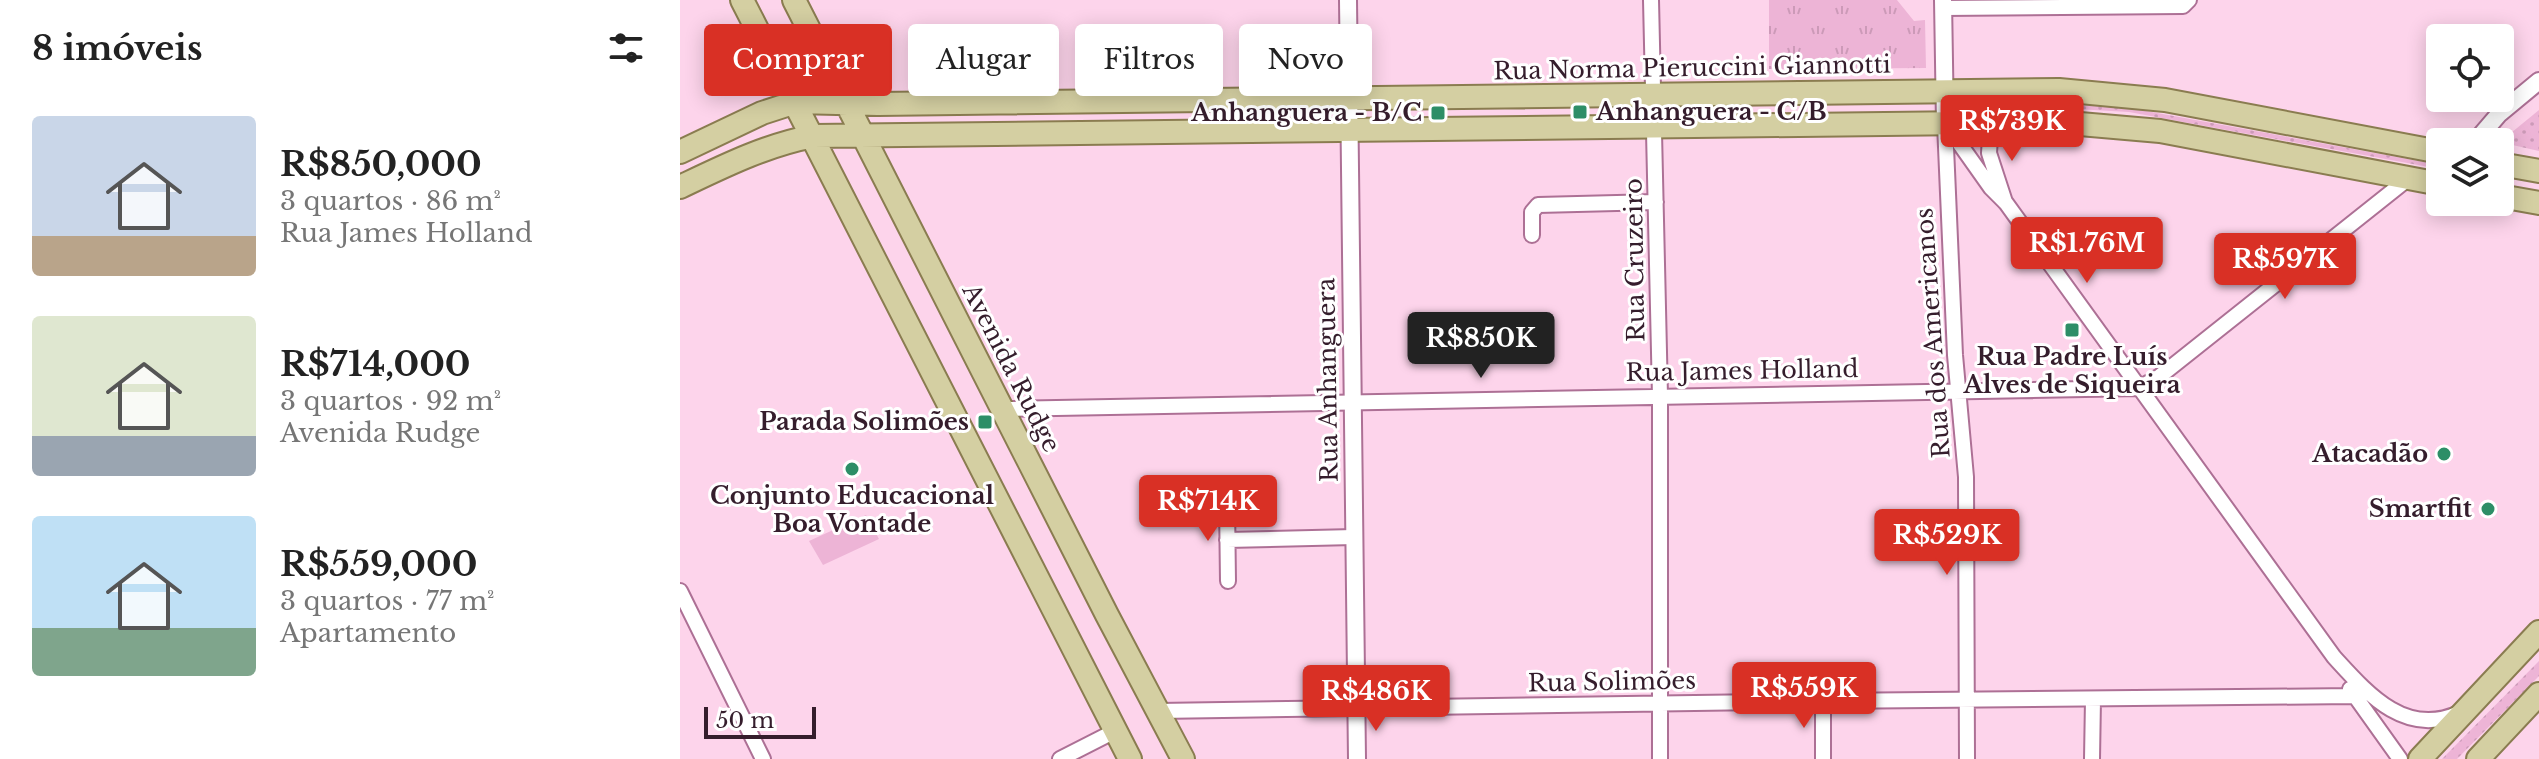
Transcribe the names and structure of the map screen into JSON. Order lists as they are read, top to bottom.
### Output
{
  "streets": {
    "main road": ["Rua Norma Pieruccini Giannotti", "Avenida Rudge"],
    "street": [
      "Rua Cruzeiro",
      "Rua dos Americanos",
      "Rua James Holland",
      "Rua Anhanguera",
      "Rua Solimões"
    ]
  },
  "crossings": [
    ["Rua Norma Pieruccini Giannotti", "Rua Cruzeiro"],
    ["Rua Norma Pieruccini Giannotti", "Rua dos Americanos"],
    ["Rua Norma Pieruccini Giannotti", "Avenida Rudge"],
    ["Rua Norma Pieruccini Giannotti", "Rua Anhanguera"],
    ["Rua Cruzeiro", "Rua James Holland"],
    ["Rua Cruzeiro", "Rua Solimões"],
    ["Rua dos Americanos", "Rua James Holland"],
    ["Rua dos Americanos", "Rua Solimões"],
    ["Avenida Rudge", "Rua James Holland"],
    ["Avenida Rudge", "Rua Solimões"],
    ["Rua James Holland", "Rua Anhanguera"],
    ["Rua Anhanguera", "Rua Solimões"]
  ],
  "places": {
    "transit": [
      "Anhanguera - C/B",
      "Anhanguera - B/C",
      "Rua Padre Luís Alves de Siqueira",
      "Parada Solimões"
    ],
    "other": ["Atacadão", "Conjunto Educacional Boa Vontade", "Smartfit"]
  },
  "scale_bar": "50 m",
  "page": {
    "heading": "8 imóveis",
    "chip": [
      "Comprar",
      "Alugar",
      "Filtros",
      "Novo"
    ],
    "price": [
      "R$739K",
      "R$1.76M",
      "R$597K",
      "R$850K",
      "R$714K",
      "R$529K",
      "R$559K",
      "R$486K"
    ],
    "list": [
      {
        "name": "R$850,000",
        "note": "3 quartos · 86 m² · Rua James Holland"
      },
      {
        "name": "R$714,000",
        "note": "3 quartos · 92 m² · Avenida Rudge"
      },
      {
        "name": "R$559,000",
        "note": "3 quartos · 77 m² · Apartamento"
      }
    ],
    "scale": "50 m"
  }
}
